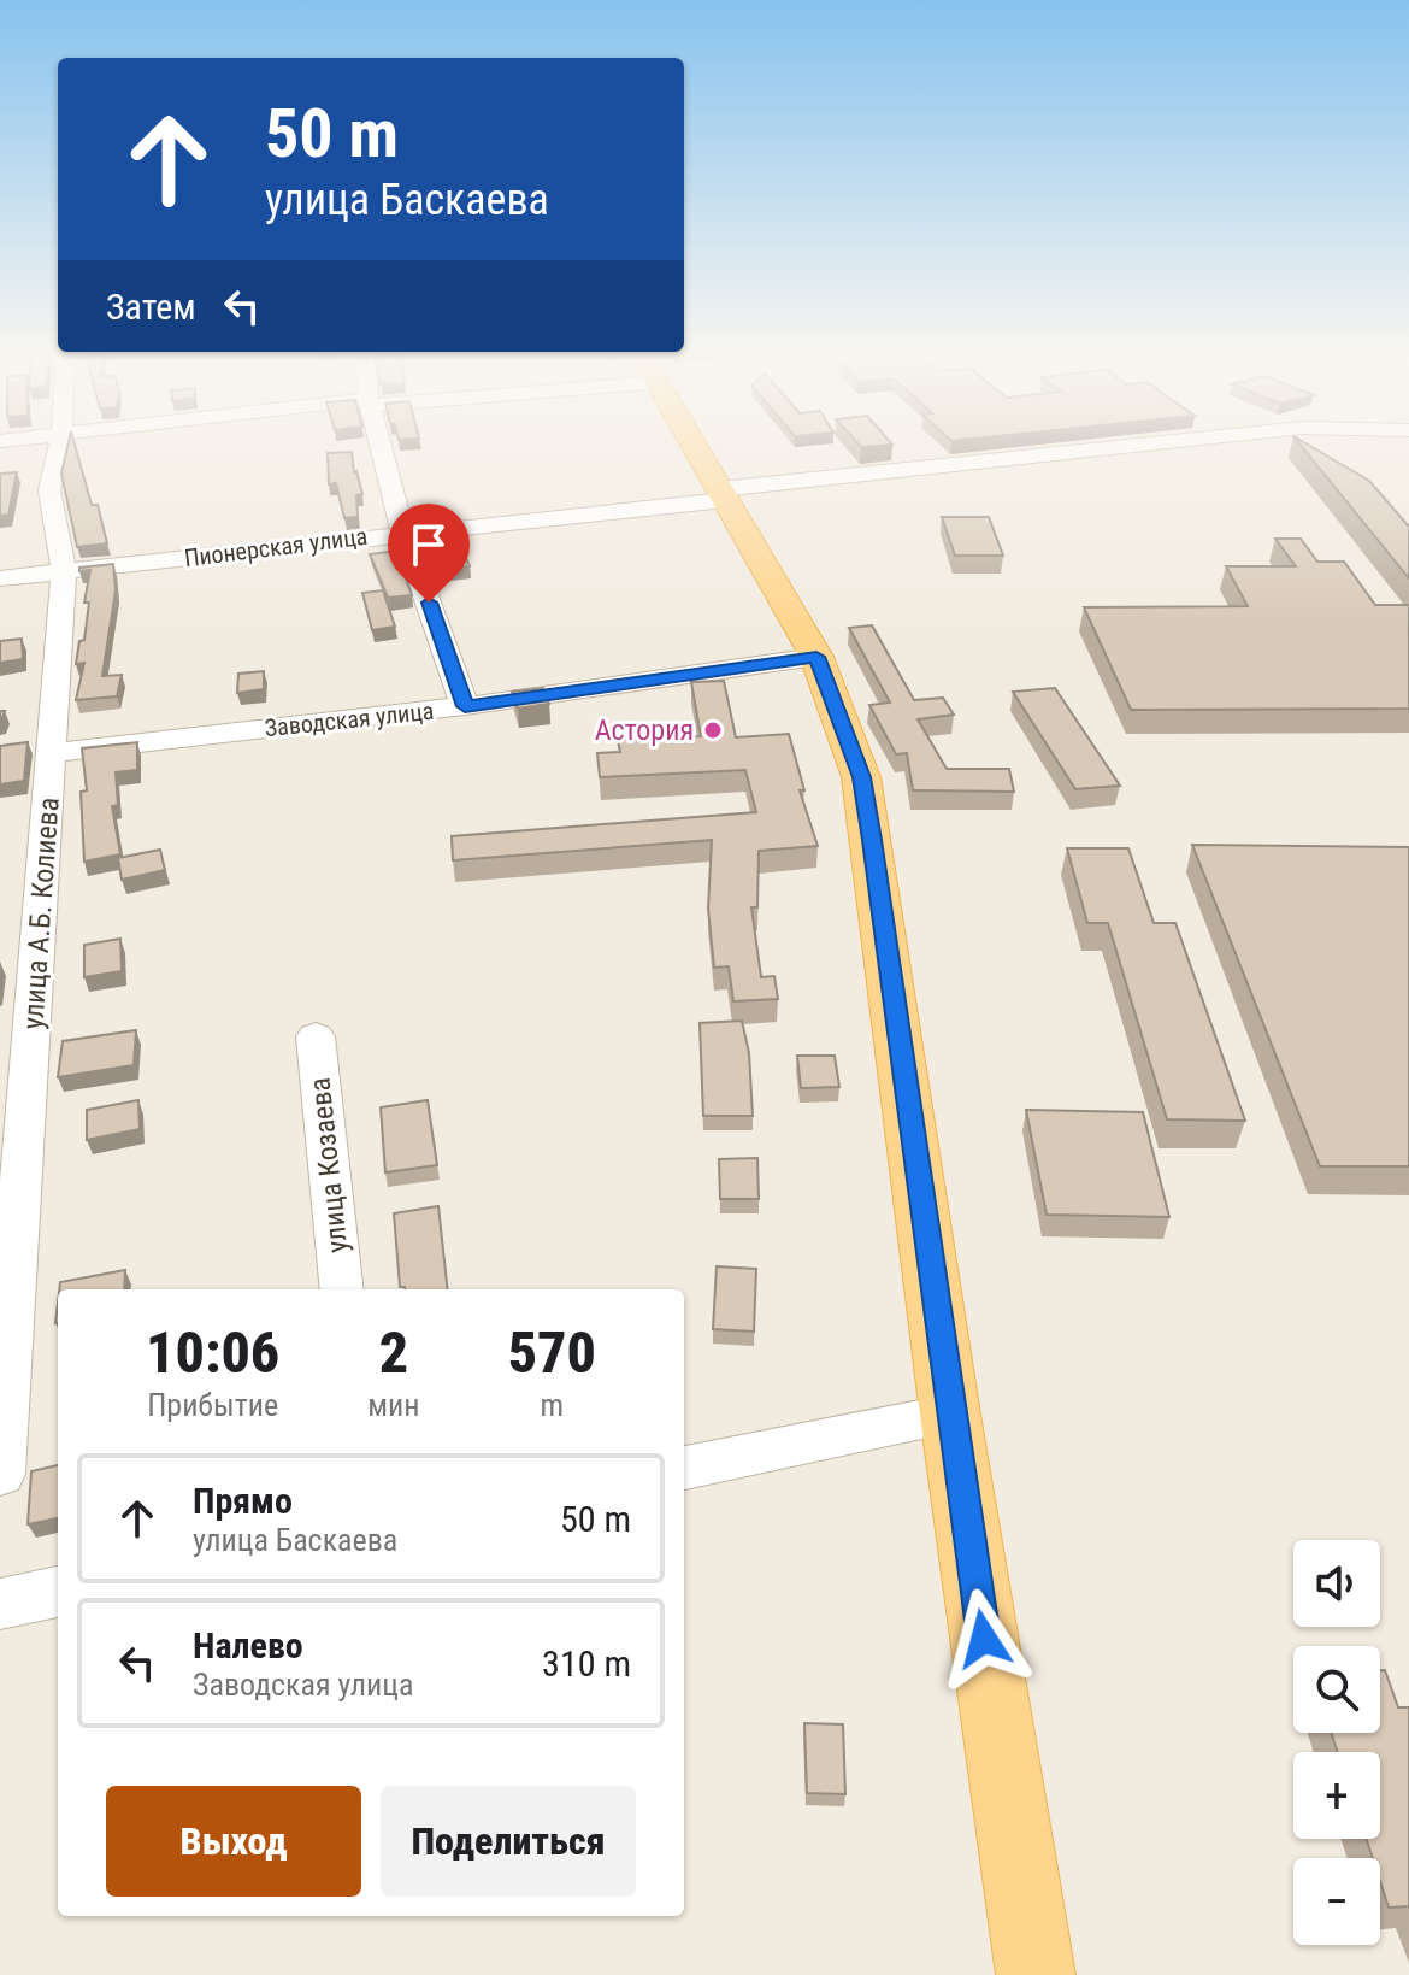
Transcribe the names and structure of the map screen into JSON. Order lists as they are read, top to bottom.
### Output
{
  "streets": {
    "street": [
      "Пионерская улица",
      "Заводская улица",
      "улица А.Б. Колиева",
      "улица Козаева"
    ]
  },
  "crossings": [
    ["Пионерская улица", "улица А.Б. Колиева"],
    ["Заводская улица", "улица А.Б. Колиева"]
  ],
  "places": ["Астория"],
  "page": {
    "turn": ["50 m", "улица Баскаева"],
    "then": "Затем",
    "eta": [
      "10:06",
      "Прибытие",
      "2",
      "мин",
      "570",
      "m"
    ],
    "list": [
      {
        "name": "Прямо",
        "note": "улица Баскаева",
        "value": "50 m"
      },
      {
        "name": "Налево",
        "note": "Заводская улица",
        "value": "310 m"
      }
    ],
    "map_buttons": ["+", "−"],
    "buttons": ["Выход", "Поделиться"]
  }
}
